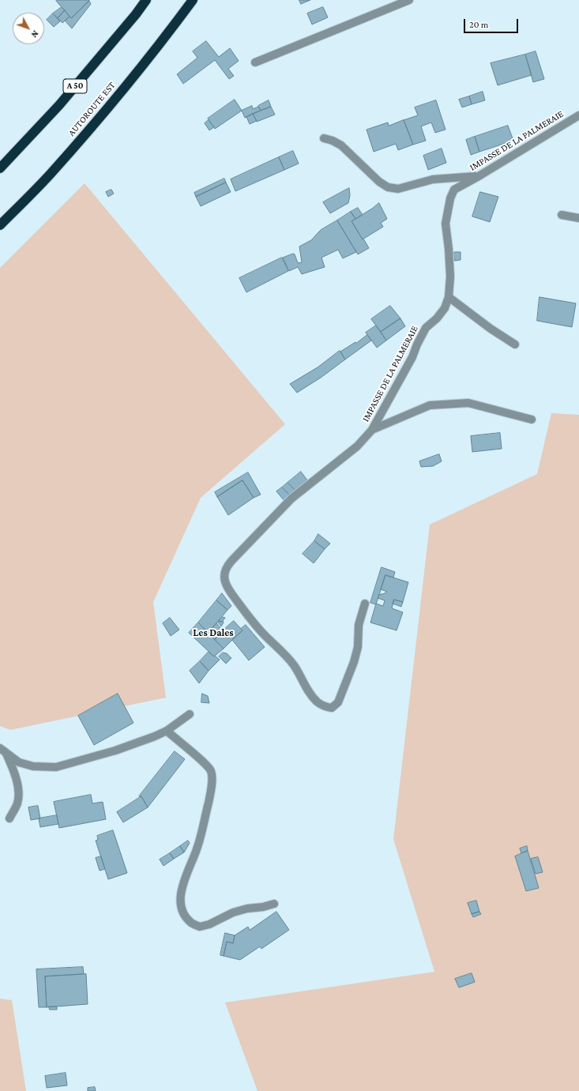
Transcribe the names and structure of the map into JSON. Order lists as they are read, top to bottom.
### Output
{
  "streets": {
    "highway": ["A 50", "AUTOROUTE EST"],
    "street": ["IMPASSE DE LA PALMERAIE"]
  },
  "districts": ["Les Dales"],
  "scale_bar": "20 m",
  "north": "bottom right"
}
